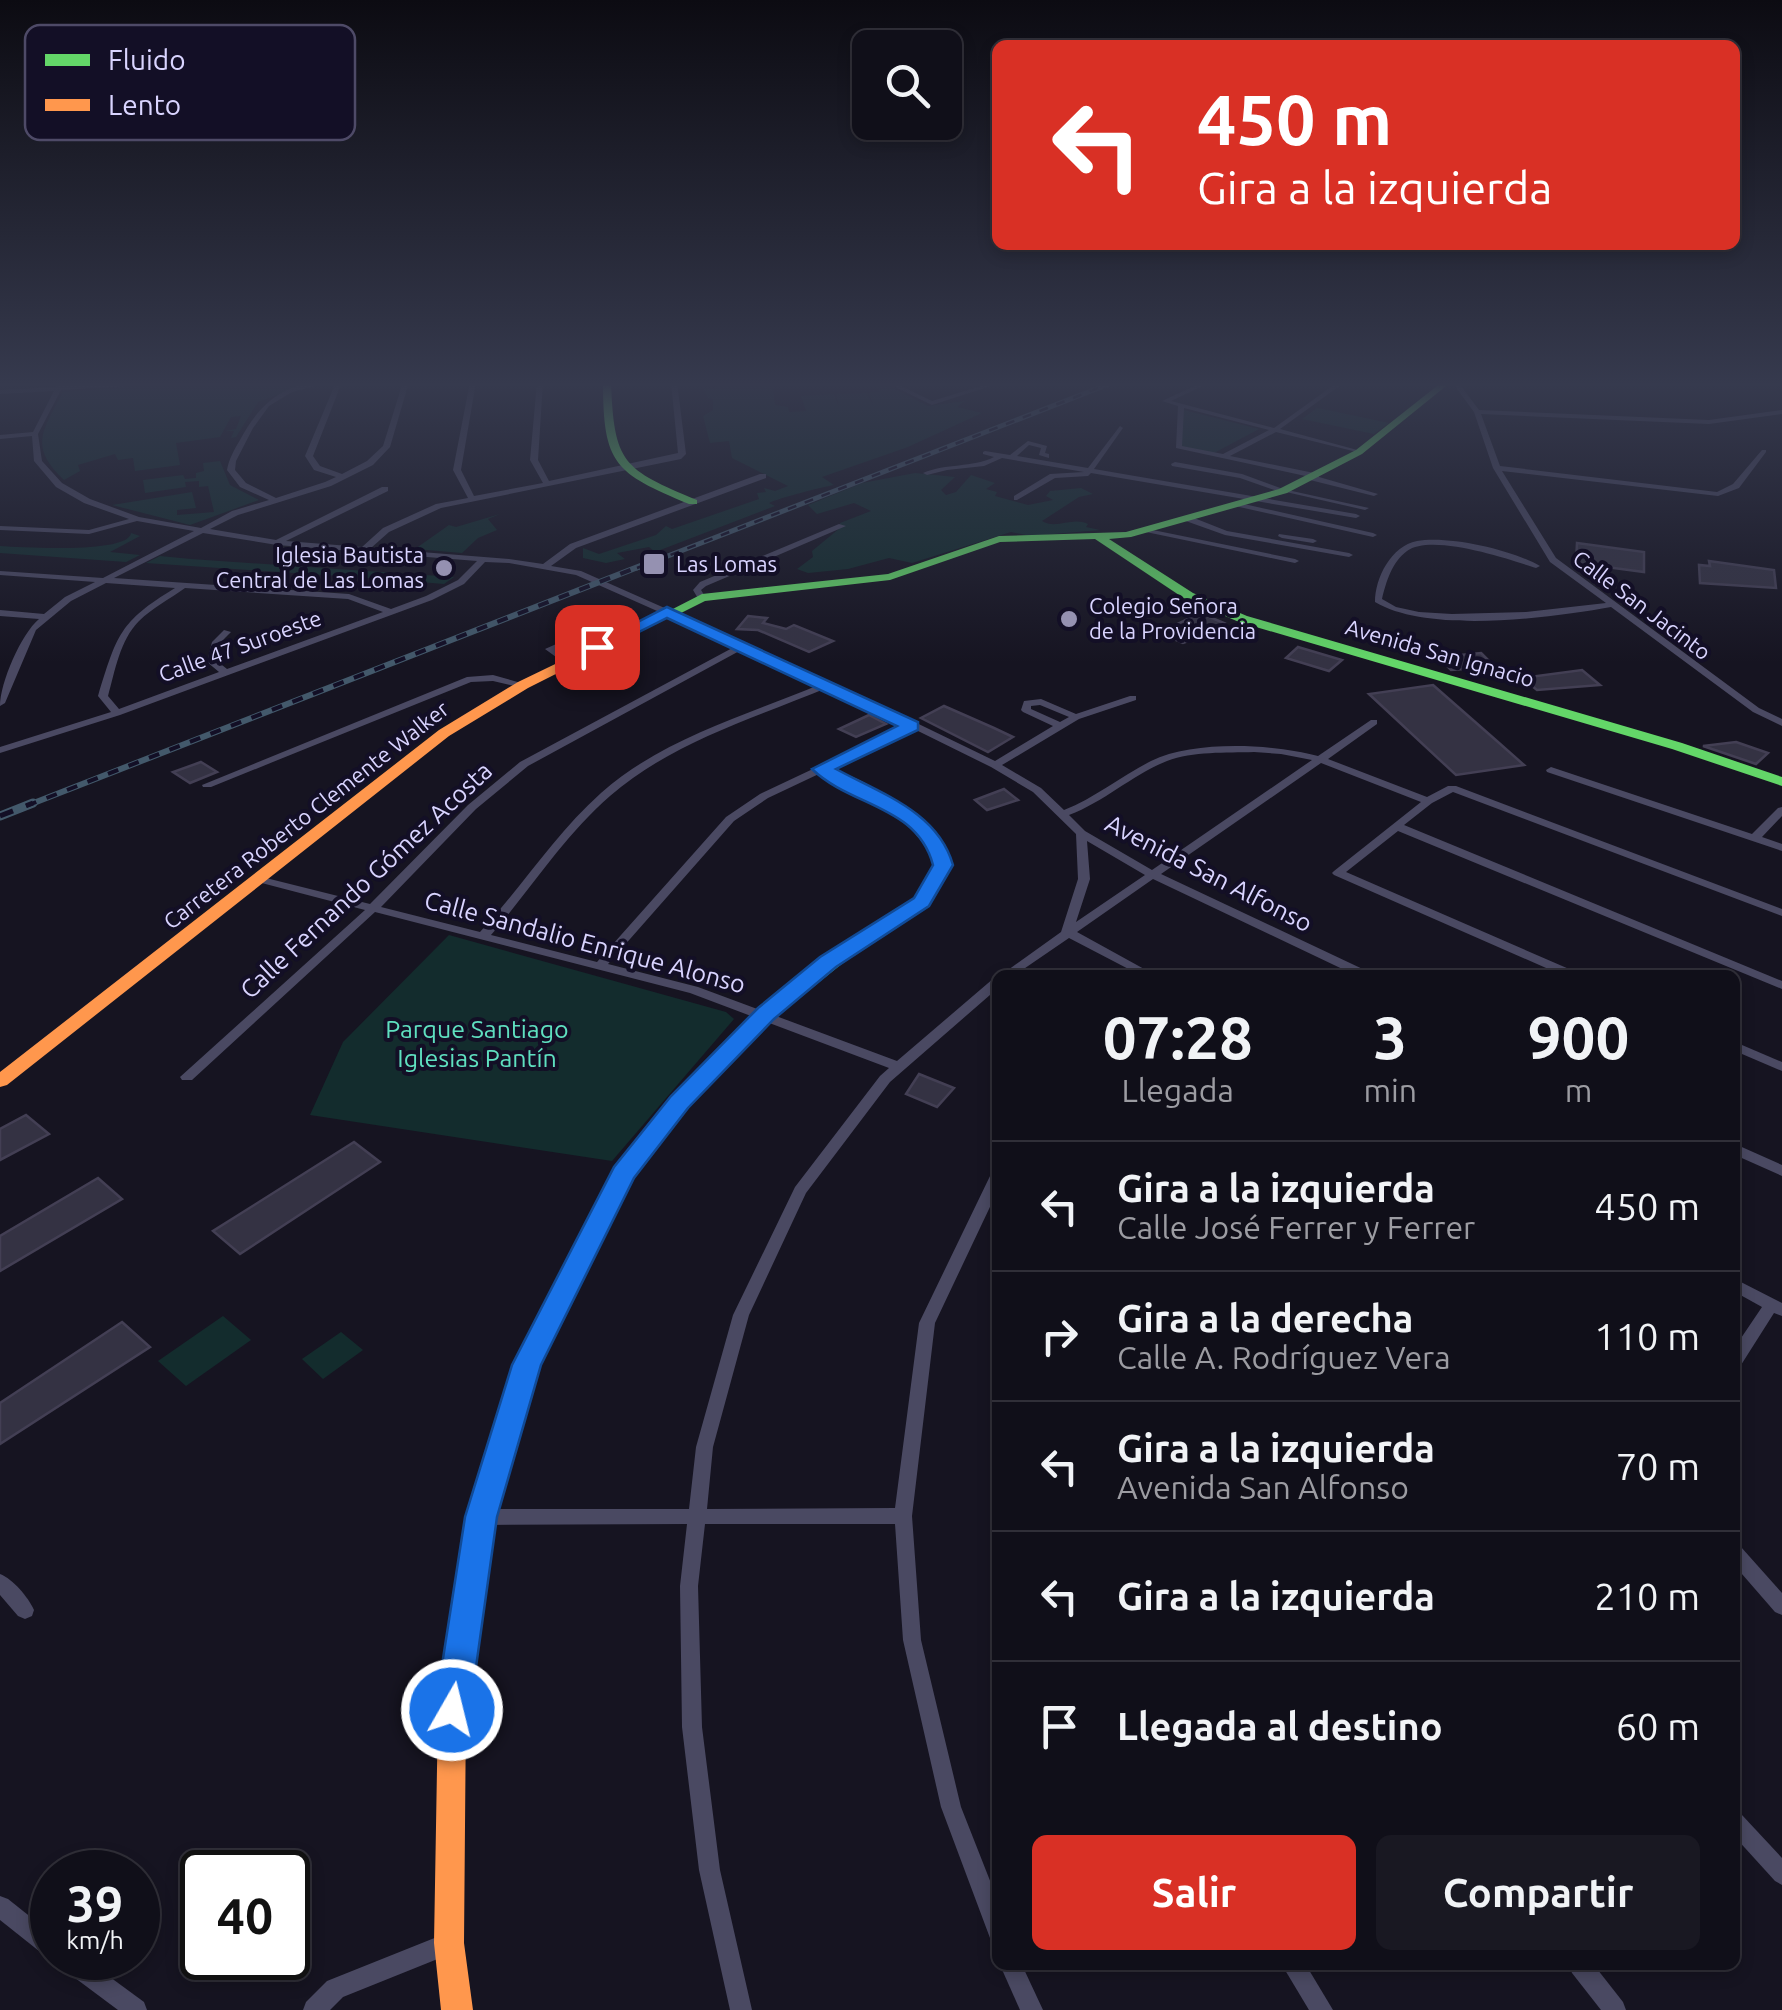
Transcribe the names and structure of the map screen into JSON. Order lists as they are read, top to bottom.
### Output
{
  "streets": {
    "street": [
      "Calle San Jacinto",
      "Calle 47 Suroeste",
      "Avenida San Ignacio",
      "Carretera Roberto Clemente Walker",
      "Avenida San Alfonso",
      "Calle Fernando Gómez Acosta",
      "Calle Sandalio Enrique Alonso"
    ]
  },
  "crossings": [
    ["Avenida San Ignacio", "Carretera Roberto Clemente Walker"],
    ["Carretera Roberto Clemente Walker", "Avenida San Alfonso"],
    ["Carretera Roberto Clemente Walker", "Calle Sandalio Enrique Alonso"],
    ["Avenida San Alfonso", "Calle Fernando Gómez Acosta"],
    ["Calle Fernando Gómez Acosta", "Calle Sandalio Enrique Alonso"]
  ],
  "parks": ["Parque Santiago Iglesias Pantín"],
  "places": {
    "transit": ["Las Lomas"],
    "other": ["Iglesia Bautista Central de Las Lomas", "Colegio Señora de la Providencia"]
  },
  "legend": ["Fluido", "Lento"],
  "page": {
    "turn": ["450 m", "Gira a la izquierda"],
    "eta": [
      "07:28",
      "Llegada",
      "3",
      "min",
      "900",
      "m"
    ],
    "list": [
      {
        "name": "Gira a la izquierda",
        "note": "Calle José Ferrer y Ferrer",
        "value": "450 m"
      },
      {
        "name": "Gira a la derecha",
        "note": "Calle A. Rodríguez Vera",
        "value": "110 m"
      },
      {
        "name": "Gira a la izquierda",
        "note": "Avenida San Alfonso",
        "value": "70 m"
      },
      {
        "name": "Gira a la izquierda",
        "value": "210 m"
      },
      {
        "name": "Llegada al destino",
        "value": "60 m"
      }
    ],
    "buttons": ["Salir", "Compartir"],
    "speed": "39 km/h",
    "limit": "40"
  }
}
